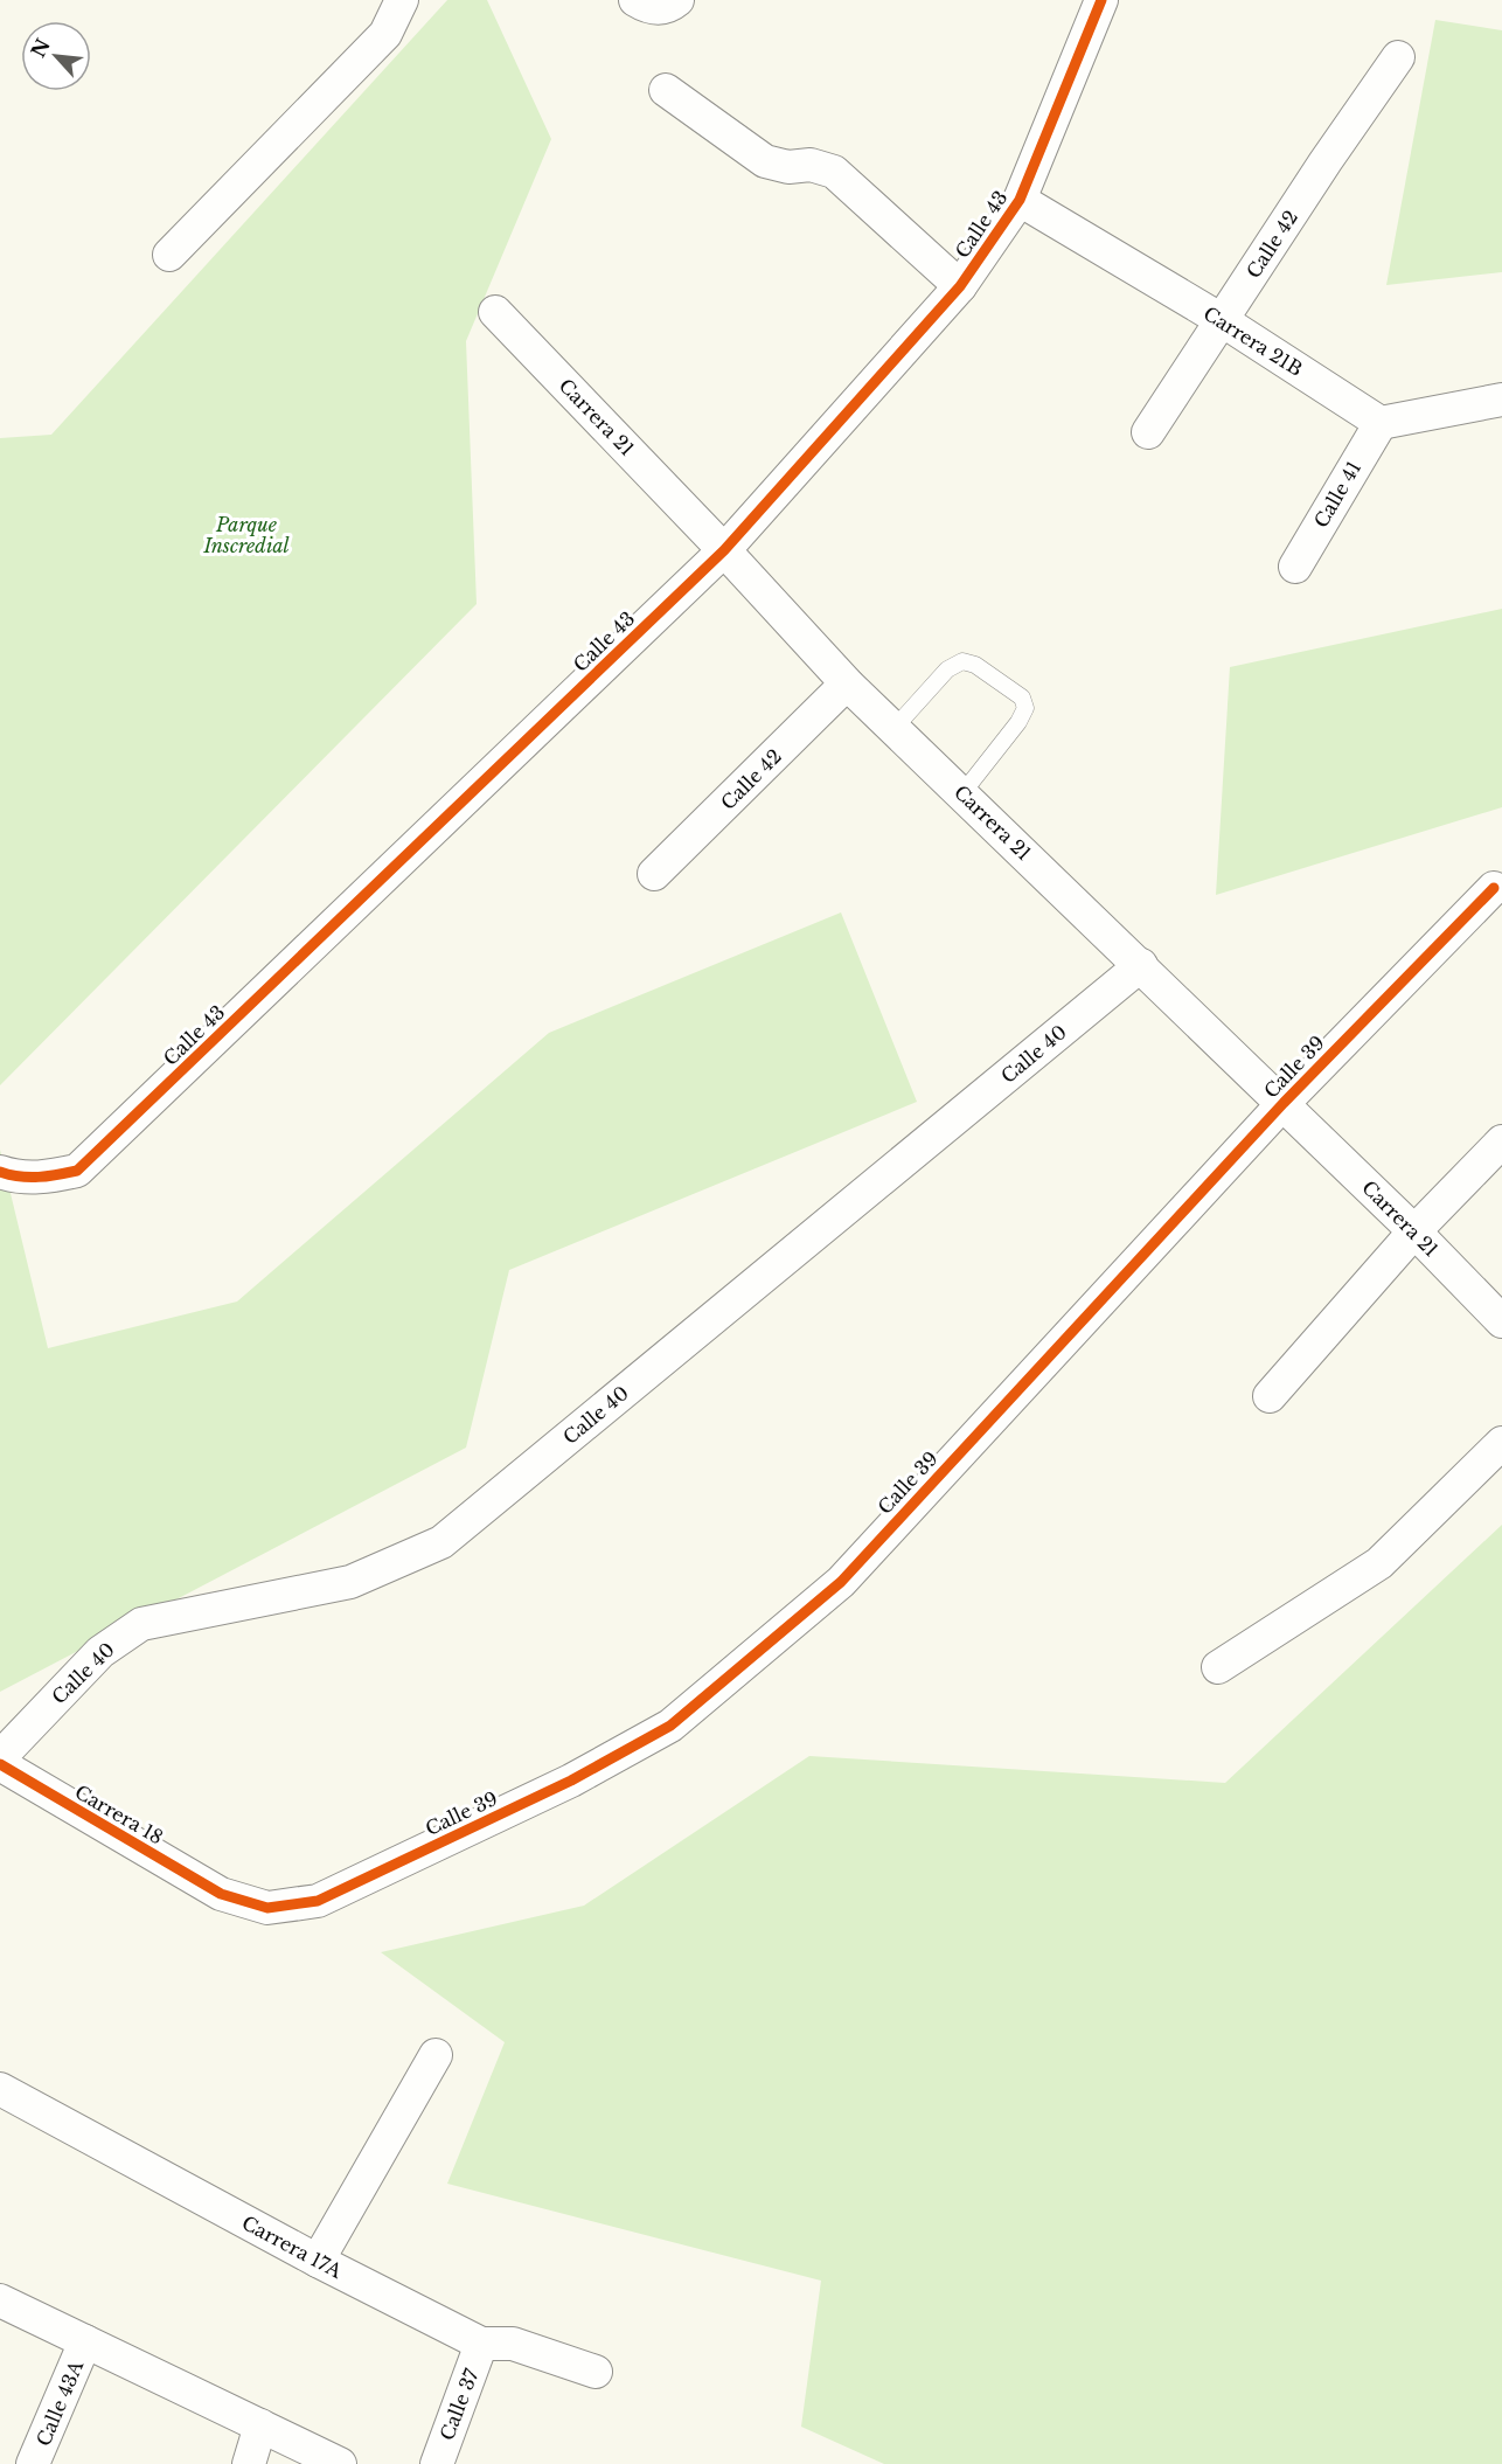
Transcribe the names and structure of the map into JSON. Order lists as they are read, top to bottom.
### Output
{
  "streets": {
    "street": [
      "Calle 43",
      "Calle 42",
      "Carrera 21B",
      "Carrera 21",
      "Calle 41",
      "Calle 40",
      "Calle 39",
      "Carrera 18",
      "Carrera 17A",
      "Calle 43A",
      "Calle 37"
    ]
  },
  "crossings": [
    ["Calle 43", "Carrera 21B"],
    ["Calle 43", "Carrera 21"],
    ["Calle 42", "Carrera 21B"],
    ["Calle 42", "Carrera 21"],
    ["Carrera 21B", "Calle 41"],
    ["Carrera 21", "Calle 40"],
    ["Carrera 21", "Calle 39"],
    ["Calle 39", "Carrera 18"],
    ["Carrera 17A", "Calle 37"]
  ],
  "parks": ["Parque Inscredial"],
  "north": "top left"
}
